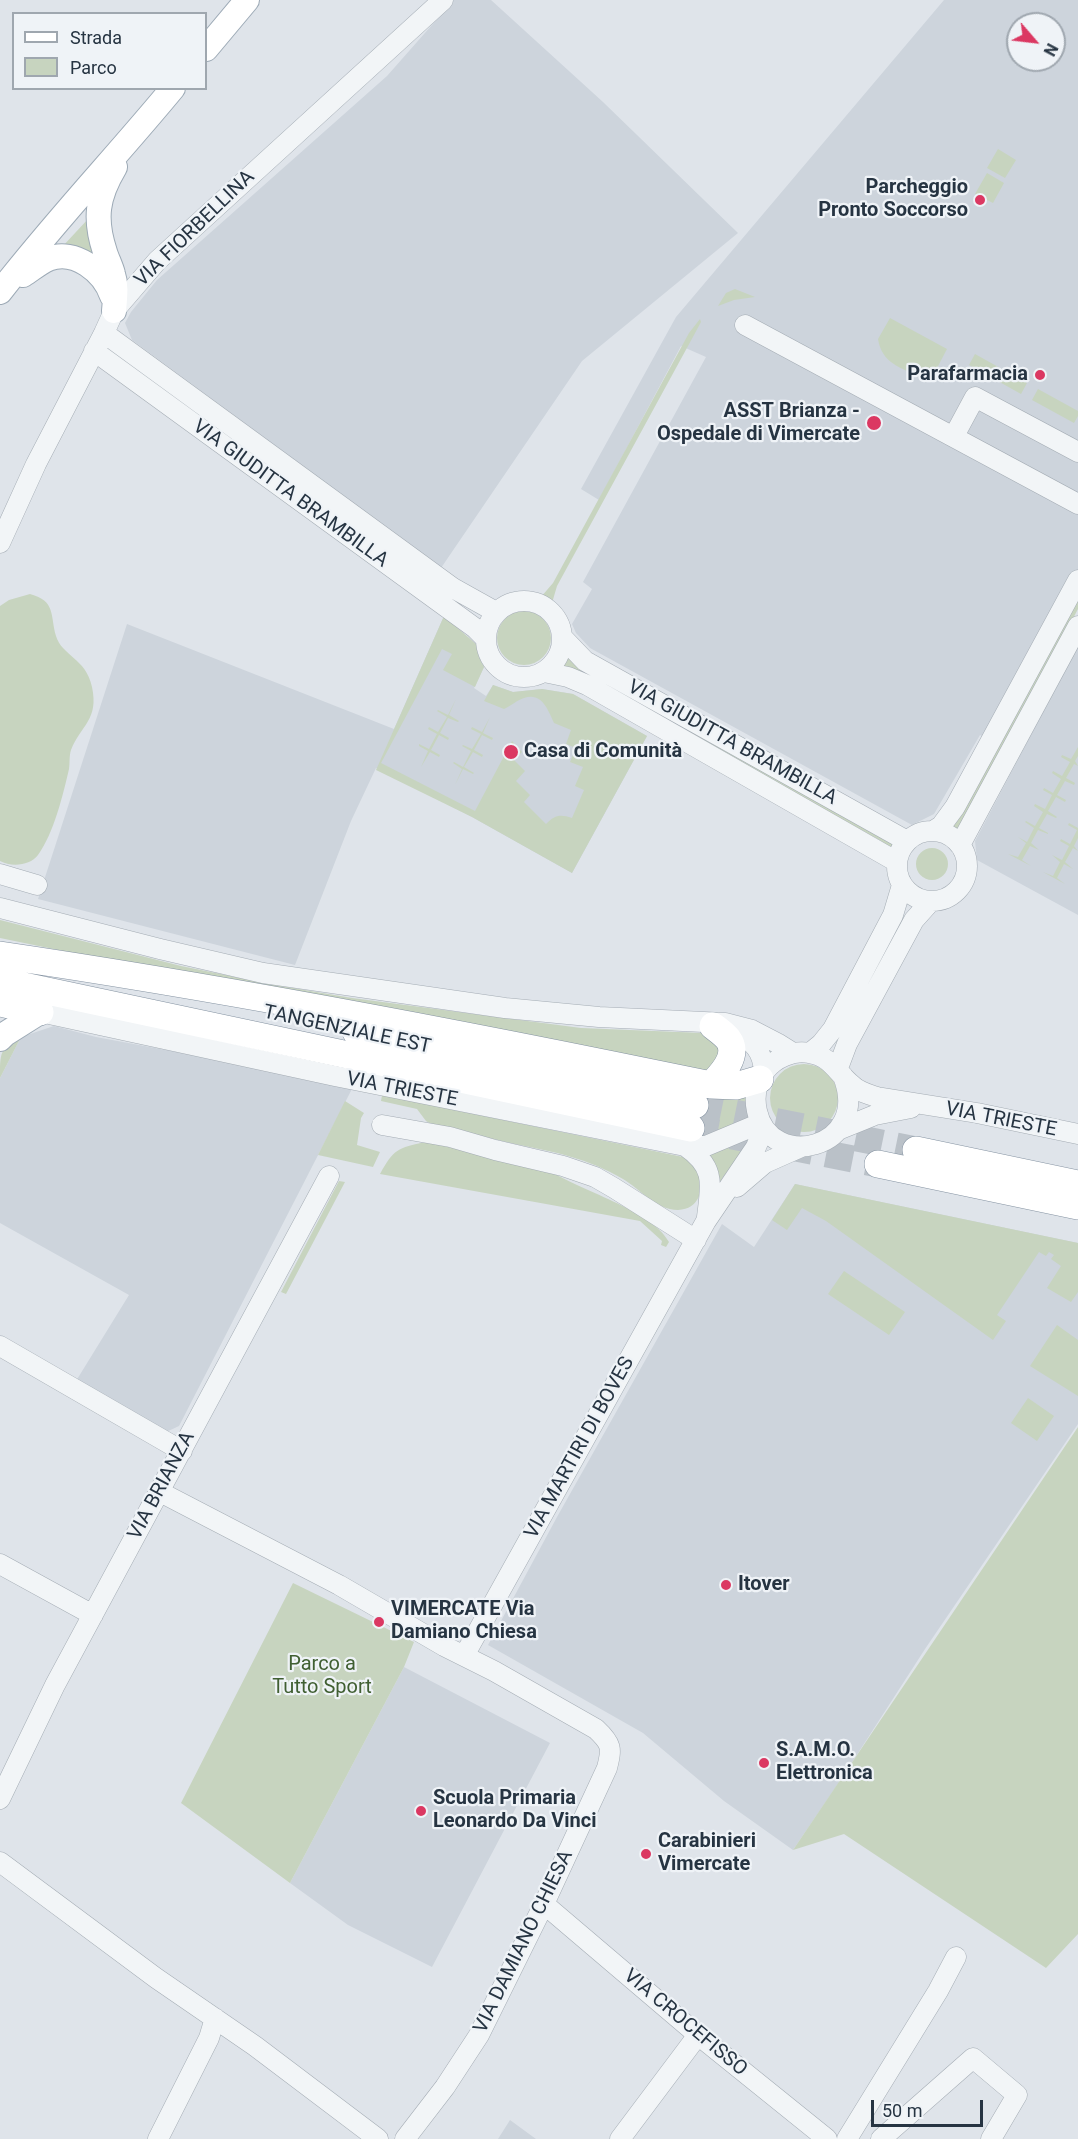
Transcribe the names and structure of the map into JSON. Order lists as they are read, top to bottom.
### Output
{
  "streets": {
    "highway": ["TANGENZIALE EST"],
    "street": [
      "VIA FIORBELLINA",
      "VIA GIUDITTA BRAMBILLA",
      "VIA TRIESTE",
      "VIA MARTIRI DI BOVES",
      "VIA BRIANZA",
      "VIA DAMIANO CHIESA",
      "VIA CROCEFISSO"
    ]
  },
  "crossings": [
    ["VIA FIORBELLINA", "VIA GIUDITTA BRAMBILLA"],
    ["TANGENZIALE EST", "VIA TRIESTE"],
    ["TANGENZIALE EST", "VIA MARTIRI DI BOVES"],
    ["VIA TRIESTE", "VIA MARTIRI DI BOVES"],
    ["VIA MARTIRI DI BOVES", "VIA DAMIANO CHIESA"],
    ["VIA BRIANZA", "VIA DAMIANO CHIESA"],
    ["VIA DAMIANO CHIESA", "VIA CROCEFISSO"]
  ],
  "parks": ["Parco a Tutto Sport"],
  "places": [
    "Parcheggio Pronto Soccorso",
    "Parafarmacia",
    "ASST Brianza - Ospedale di Vimercate",
    "Casa di Comunità",
    "Itover",
    "VIMERCATE Via Damiano Chiesa",
    "S.A.M.O. Elettronica",
    "Scuola Primaria Leonardo Da Vinci",
    "Carabinieri Vimercate"
  ],
  "legend": ["Strada", "Parco"],
  "scale_bar": "50 m",
  "north": "bottom right"
}
